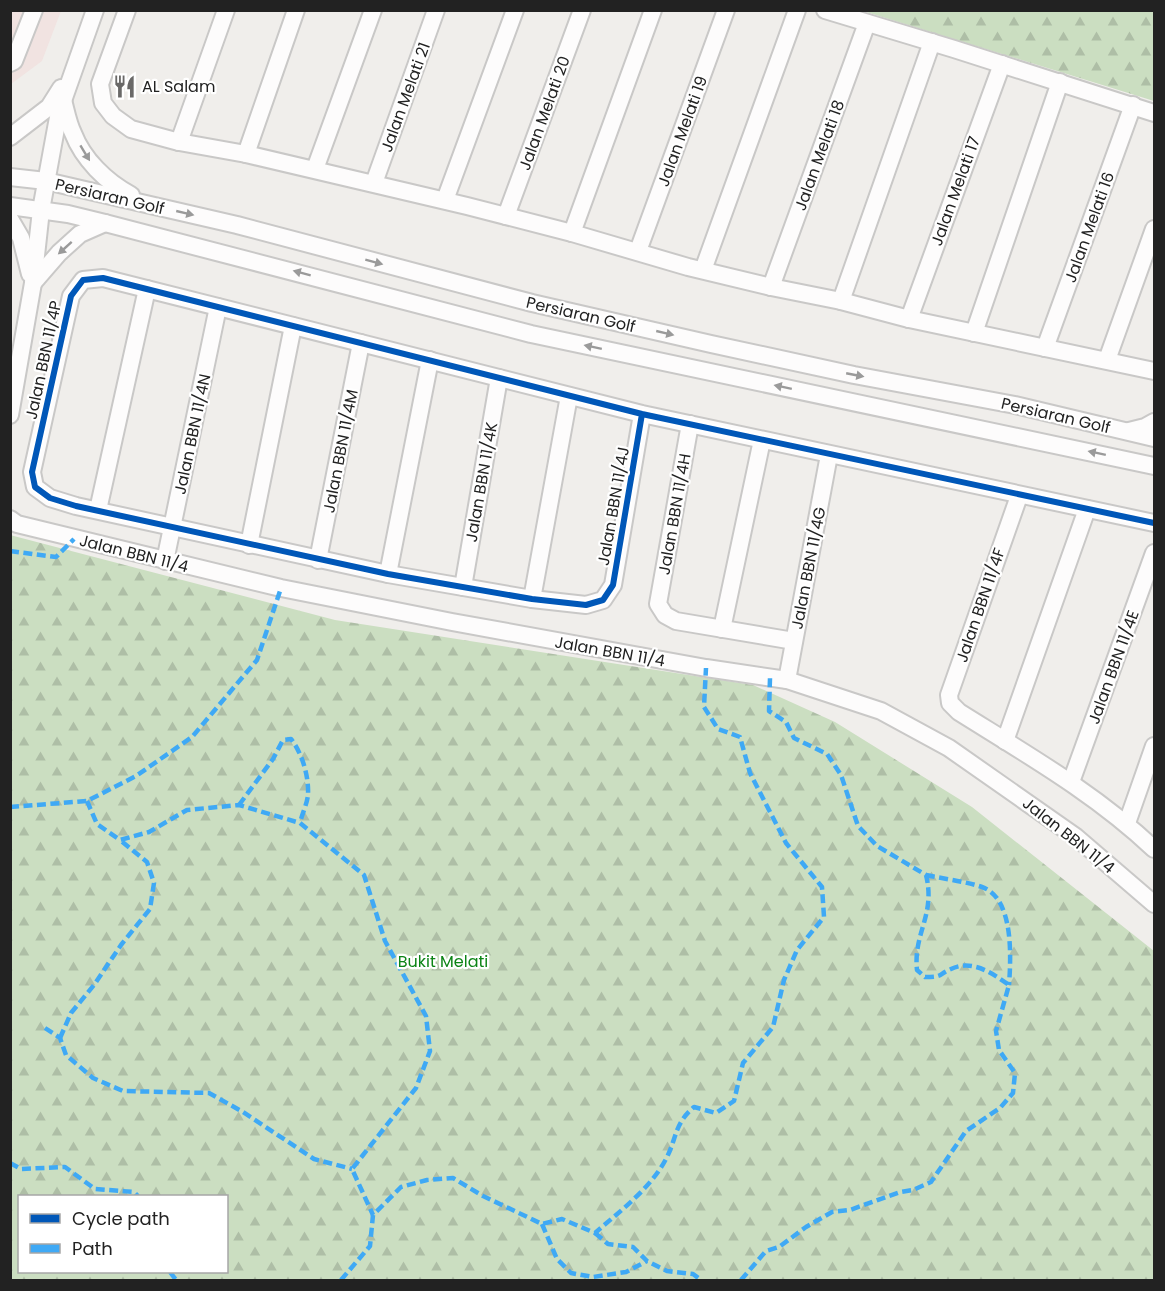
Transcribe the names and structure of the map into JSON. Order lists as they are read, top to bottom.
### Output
{
  "streets": {
    "street": [
      "Jalan Melati 21",
      "Jalan Melati 20",
      "Jalan Melati 19",
      "Jalan Melati 18",
      "Jalan Melati 17",
      "Persiaran Golf",
      "Jalan Melati 16",
      "Jalan BBN 11/4P",
      "Jalan BBN 11/4N",
      "Jalan BBN 11/4M",
      "Jalan BBN 11/4K",
      "Jalan BBN 11/4J",
      "Jalan BBN 11/4H",
      "Jalan BBN 11/4",
      "Jalan BBN 11/4G",
      "Jalan BBN 11/4F",
      "Jalan BBN 11/4E"
    ]
  },
  "crossings": [
    ["Jalan BBN 11/4N", "Jalan BBN 11/4"],
    ["Jalan BBN 11/4", "Jalan BBN 11/4G"]
  ],
  "parks": ["Bukit Melati"],
  "places": {
    "restaurant": ["AL Salam"]
  },
  "legend": ["Cycle path", "Path"]
}
